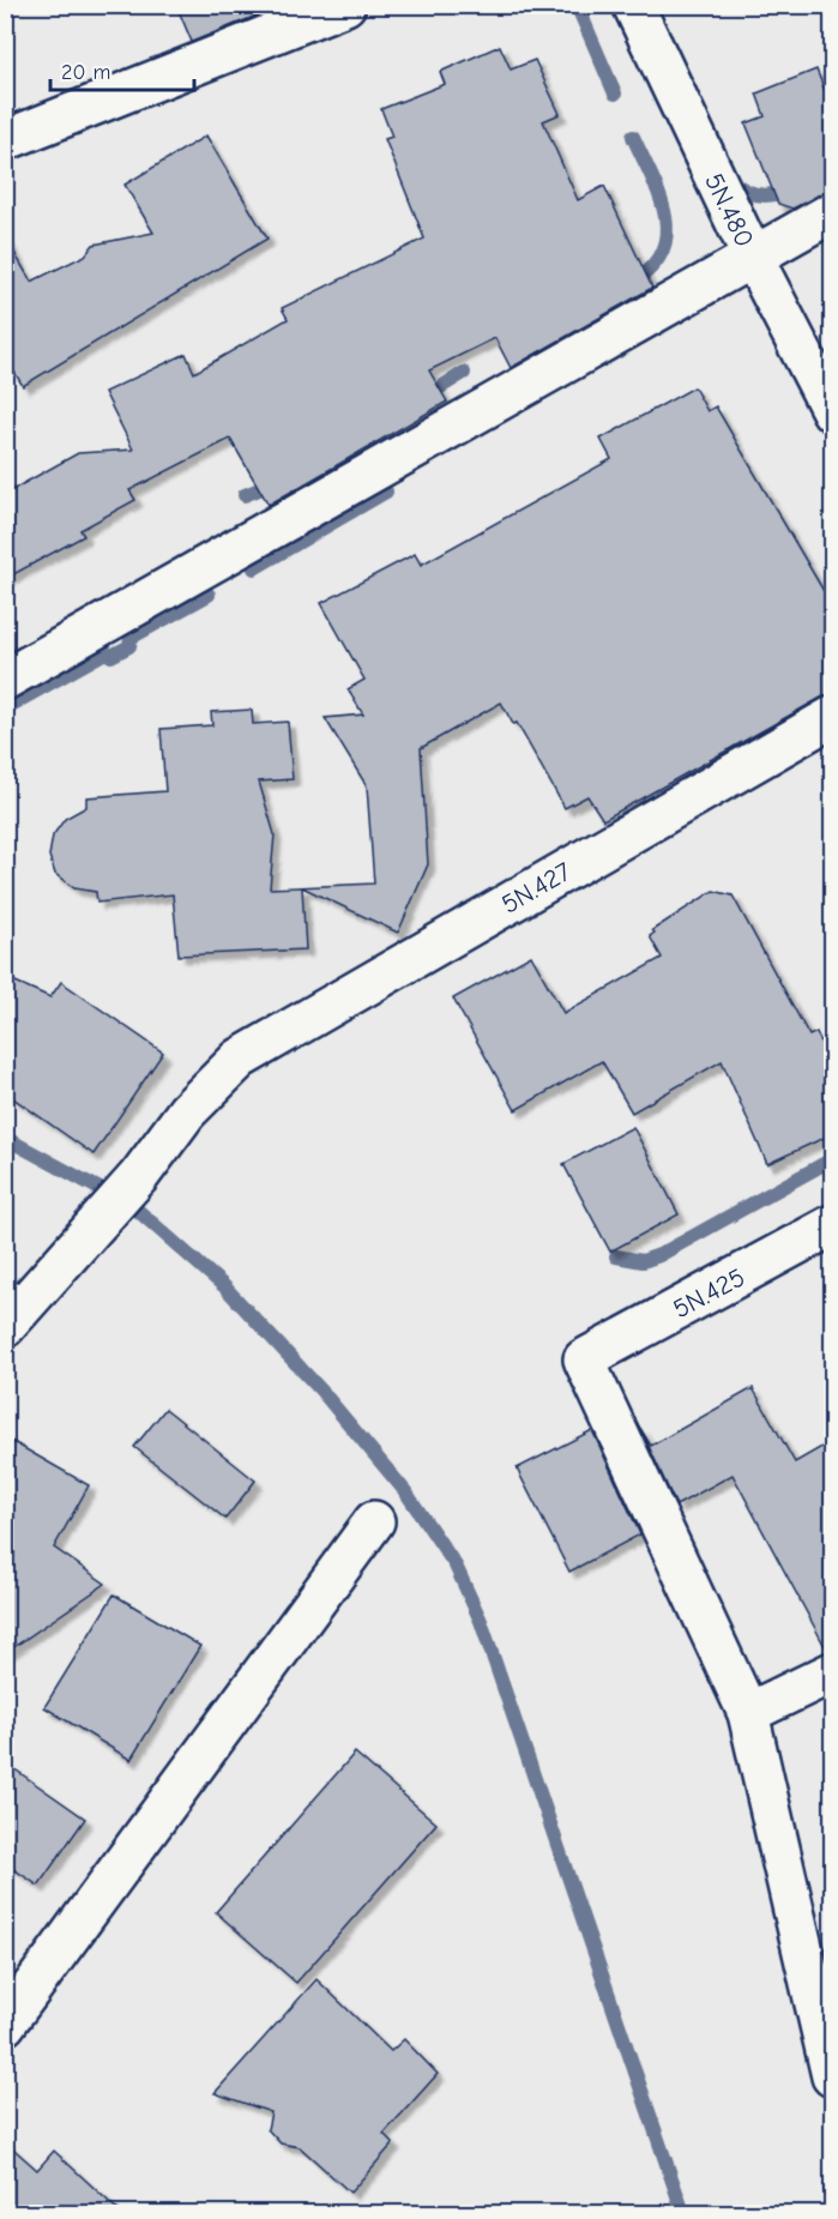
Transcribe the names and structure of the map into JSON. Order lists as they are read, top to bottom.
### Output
{
  "streets": {
    "street": ["5N.480", "5N.427", "5N.425"]
  },
  "scale_bar": "20 m"
}
